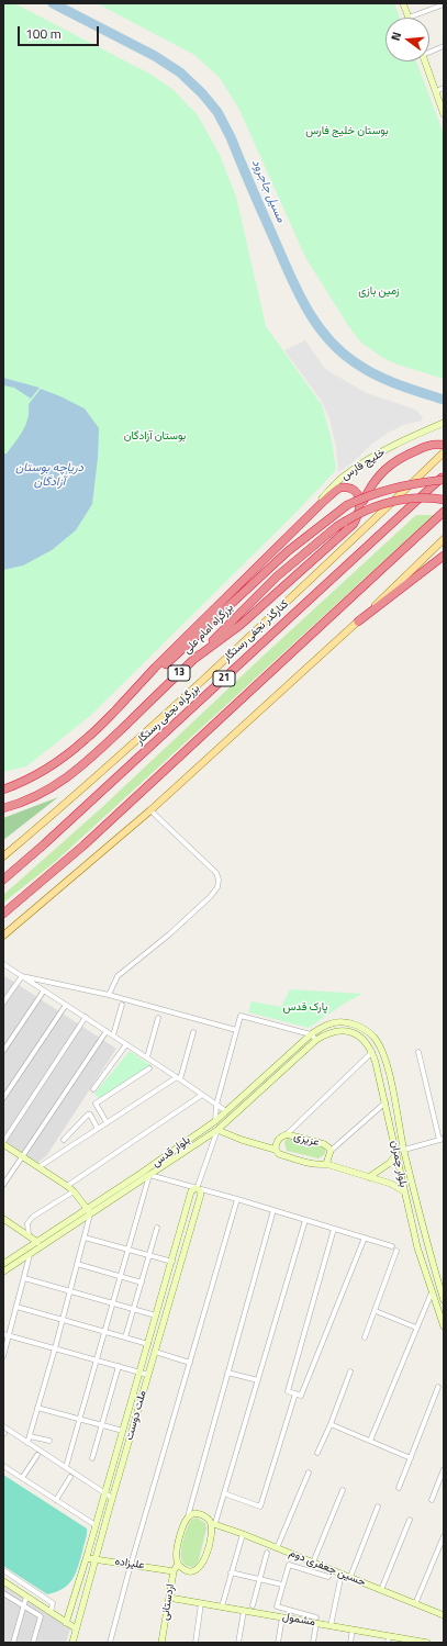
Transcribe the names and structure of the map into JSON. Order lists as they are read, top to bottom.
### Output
{
  "streets": {
    "highway": [
      "بزرگراه امام علی",
      "13",
      "21",
      "بزرگراه نجفی رستگار"
    ],
    "main road": ["کنارگذر نجفی رستگار"],
    "street": [
      "خلیج فارس",
      "عزیزی",
      "بلوار قدس",
      "بلوار چمران",
      "ملت دوست",
      "علیزاده",
      "حسین جعفری دوم",
      "اردستانی",
      "مشمول"
    ]
  },
  "crossings": [
    ["بلوار قدس", "بلوار چمران"],
    ["ملت دوست", "علیزاده"],
    ["علیزاده", "اردستانی"],
    ["اردستانی", "مشمول"]
  ],
  "water": ["مسیل جاجرود", "دریاچه بوستان آزادگان"],
  "parks": [
    "بوستان خلیج فارس",
    "زمین بازی",
    "بوستان آزادگان",
    "پارک قدس"
  ],
  "scale_bar": "100 m",
  "north": "left"
}
